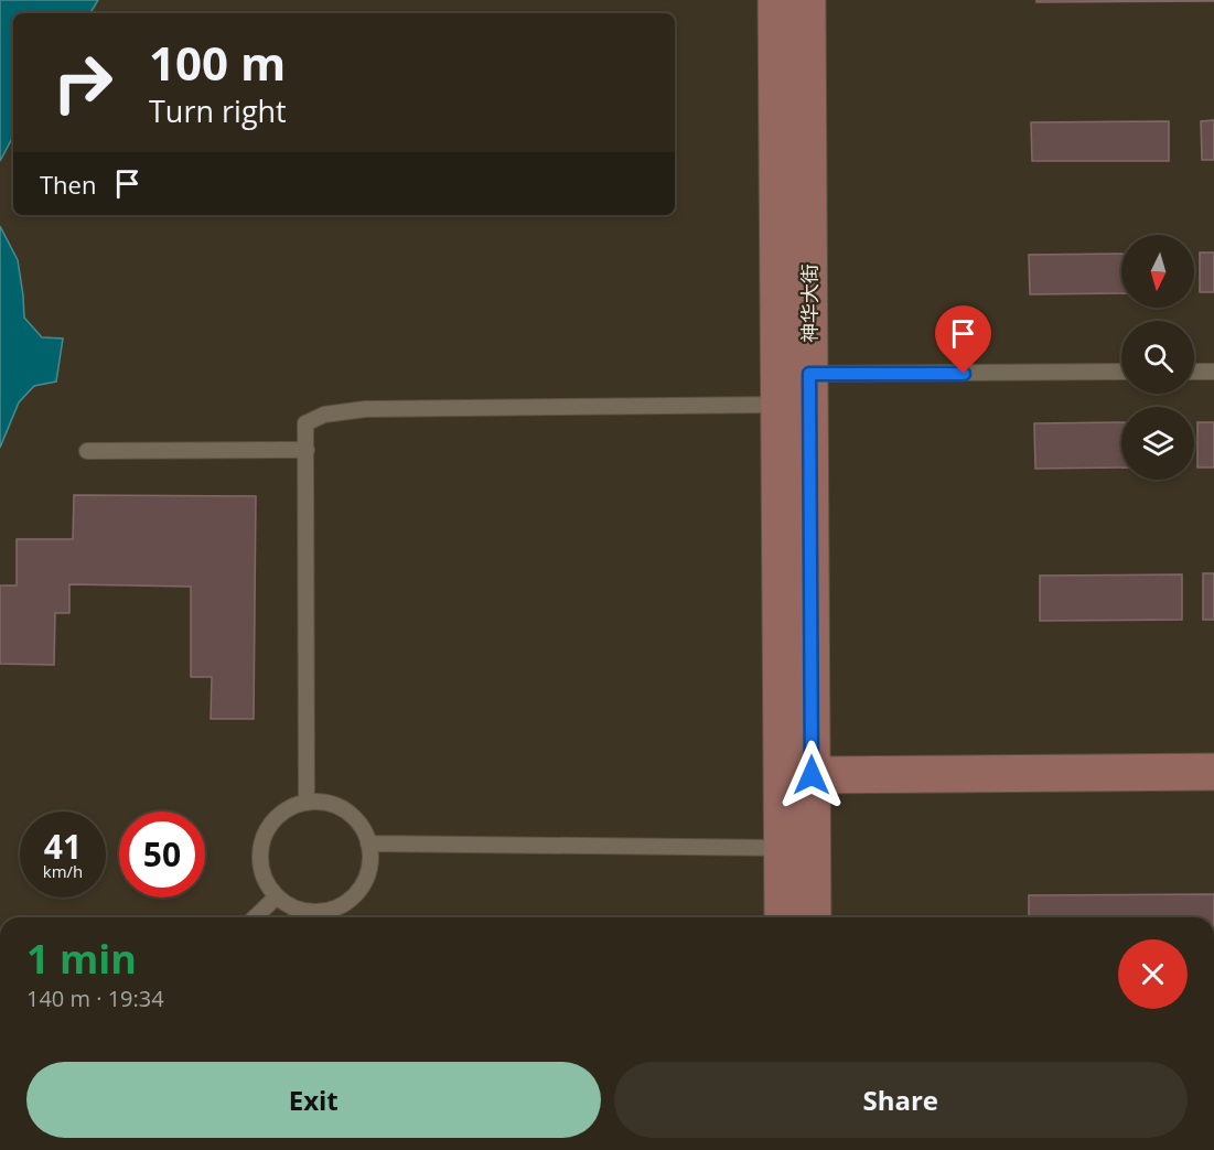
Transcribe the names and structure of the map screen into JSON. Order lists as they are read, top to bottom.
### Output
{
  "streets": {
    "main road": ["神华大街"]
  },
  "north": "bottom",
  "page": {
    "turn": ["100 m", "Turn right"],
    "then": "Then",
    "speed": "41 km/h",
    "limit": "50",
    "heading": ["1 min", "140 m · 19:34"],
    "buttons": ["Exit", "Share"]
  }
}
